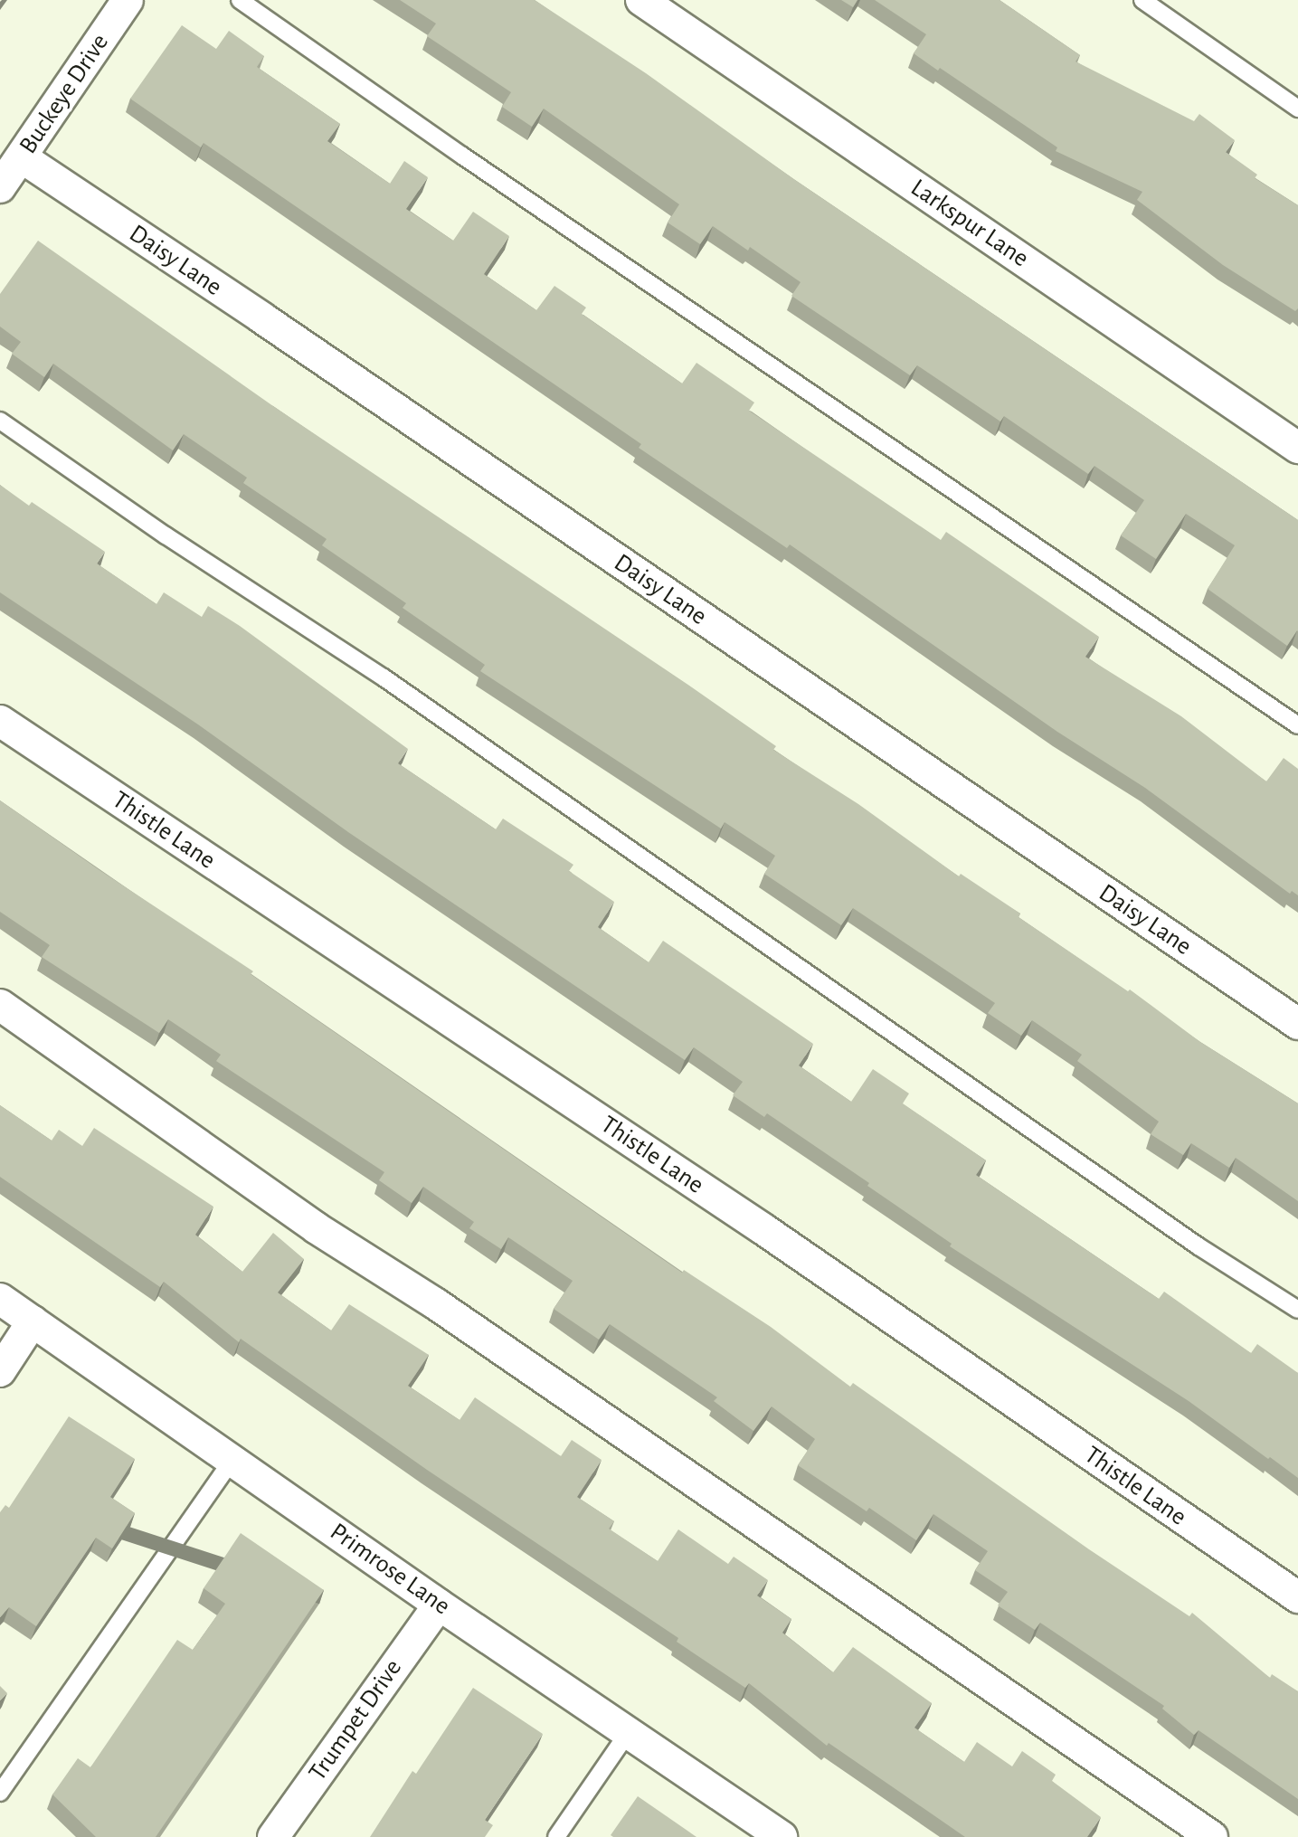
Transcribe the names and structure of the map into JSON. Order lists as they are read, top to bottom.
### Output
{
  "streets": {
    "street": [
      "Buckeye Drive",
      "Larkspur Lane",
      "Daisy Lane",
      "Thistle Lane",
      "Primrose Lane",
      "Trumpet Drive"
    ]
  },
  "crossings": [
    ["Buckeye Drive", "Daisy Lane"],
    ["Primrose Lane", "Trumpet Drive"]
  ]
}
